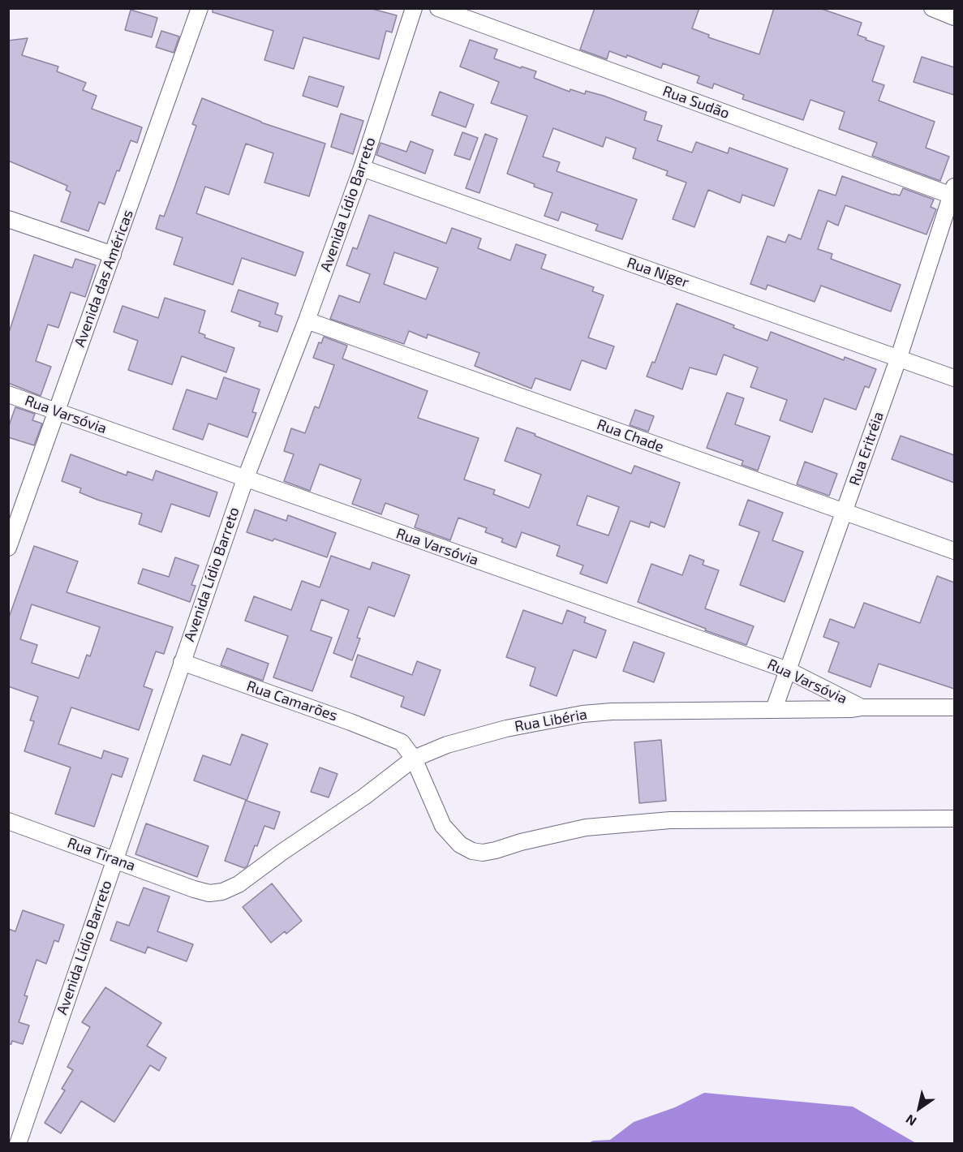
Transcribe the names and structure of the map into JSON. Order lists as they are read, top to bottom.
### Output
{
  "streets": {
    "street": [
      "Rua Sudão",
      "Avenida Lídio Barreto",
      "Rua Niger",
      "Avenida das Américas",
      "Rua Varsóvia",
      "Rua Chade",
      "Rua Eritréia",
      "Rua Camarões",
      "Rua Libéria",
      "Rua Tirana"
    ]
  },
  "crossings": [
    ["Rua Sudão", "Rua Eritréia"],
    ["Avenida Lídio Barreto", "Rua Niger"],
    ["Avenida Lídio Barreto", "Rua Varsóvia"],
    ["Avenida Lídio Barreto", "Rua Chade"],
    ["Avenida Lídio Barreto", "Rua Camarões"],
    ["Avenida Lídio Barreto", "Rua Tirana"],
    ["Rua Niger", "Rua Eritréia"],
    ["Avenida das Américas", "Rua Varsóvia"],
    ["Rua Varsóvia", "Rua Eritréia"],
    ["Rua Varsóvia", "Rua Libéria"],
    ["Rua Chade", "Rua Eritréia"],
    ["Rua Eritréia", "Rua Libéria"],
    ["Rua Camarões", "Rua Libéria"],
    ["Rua Libéria", "Rua Tirana"]
  ],
  "north": "bottom left"
}
